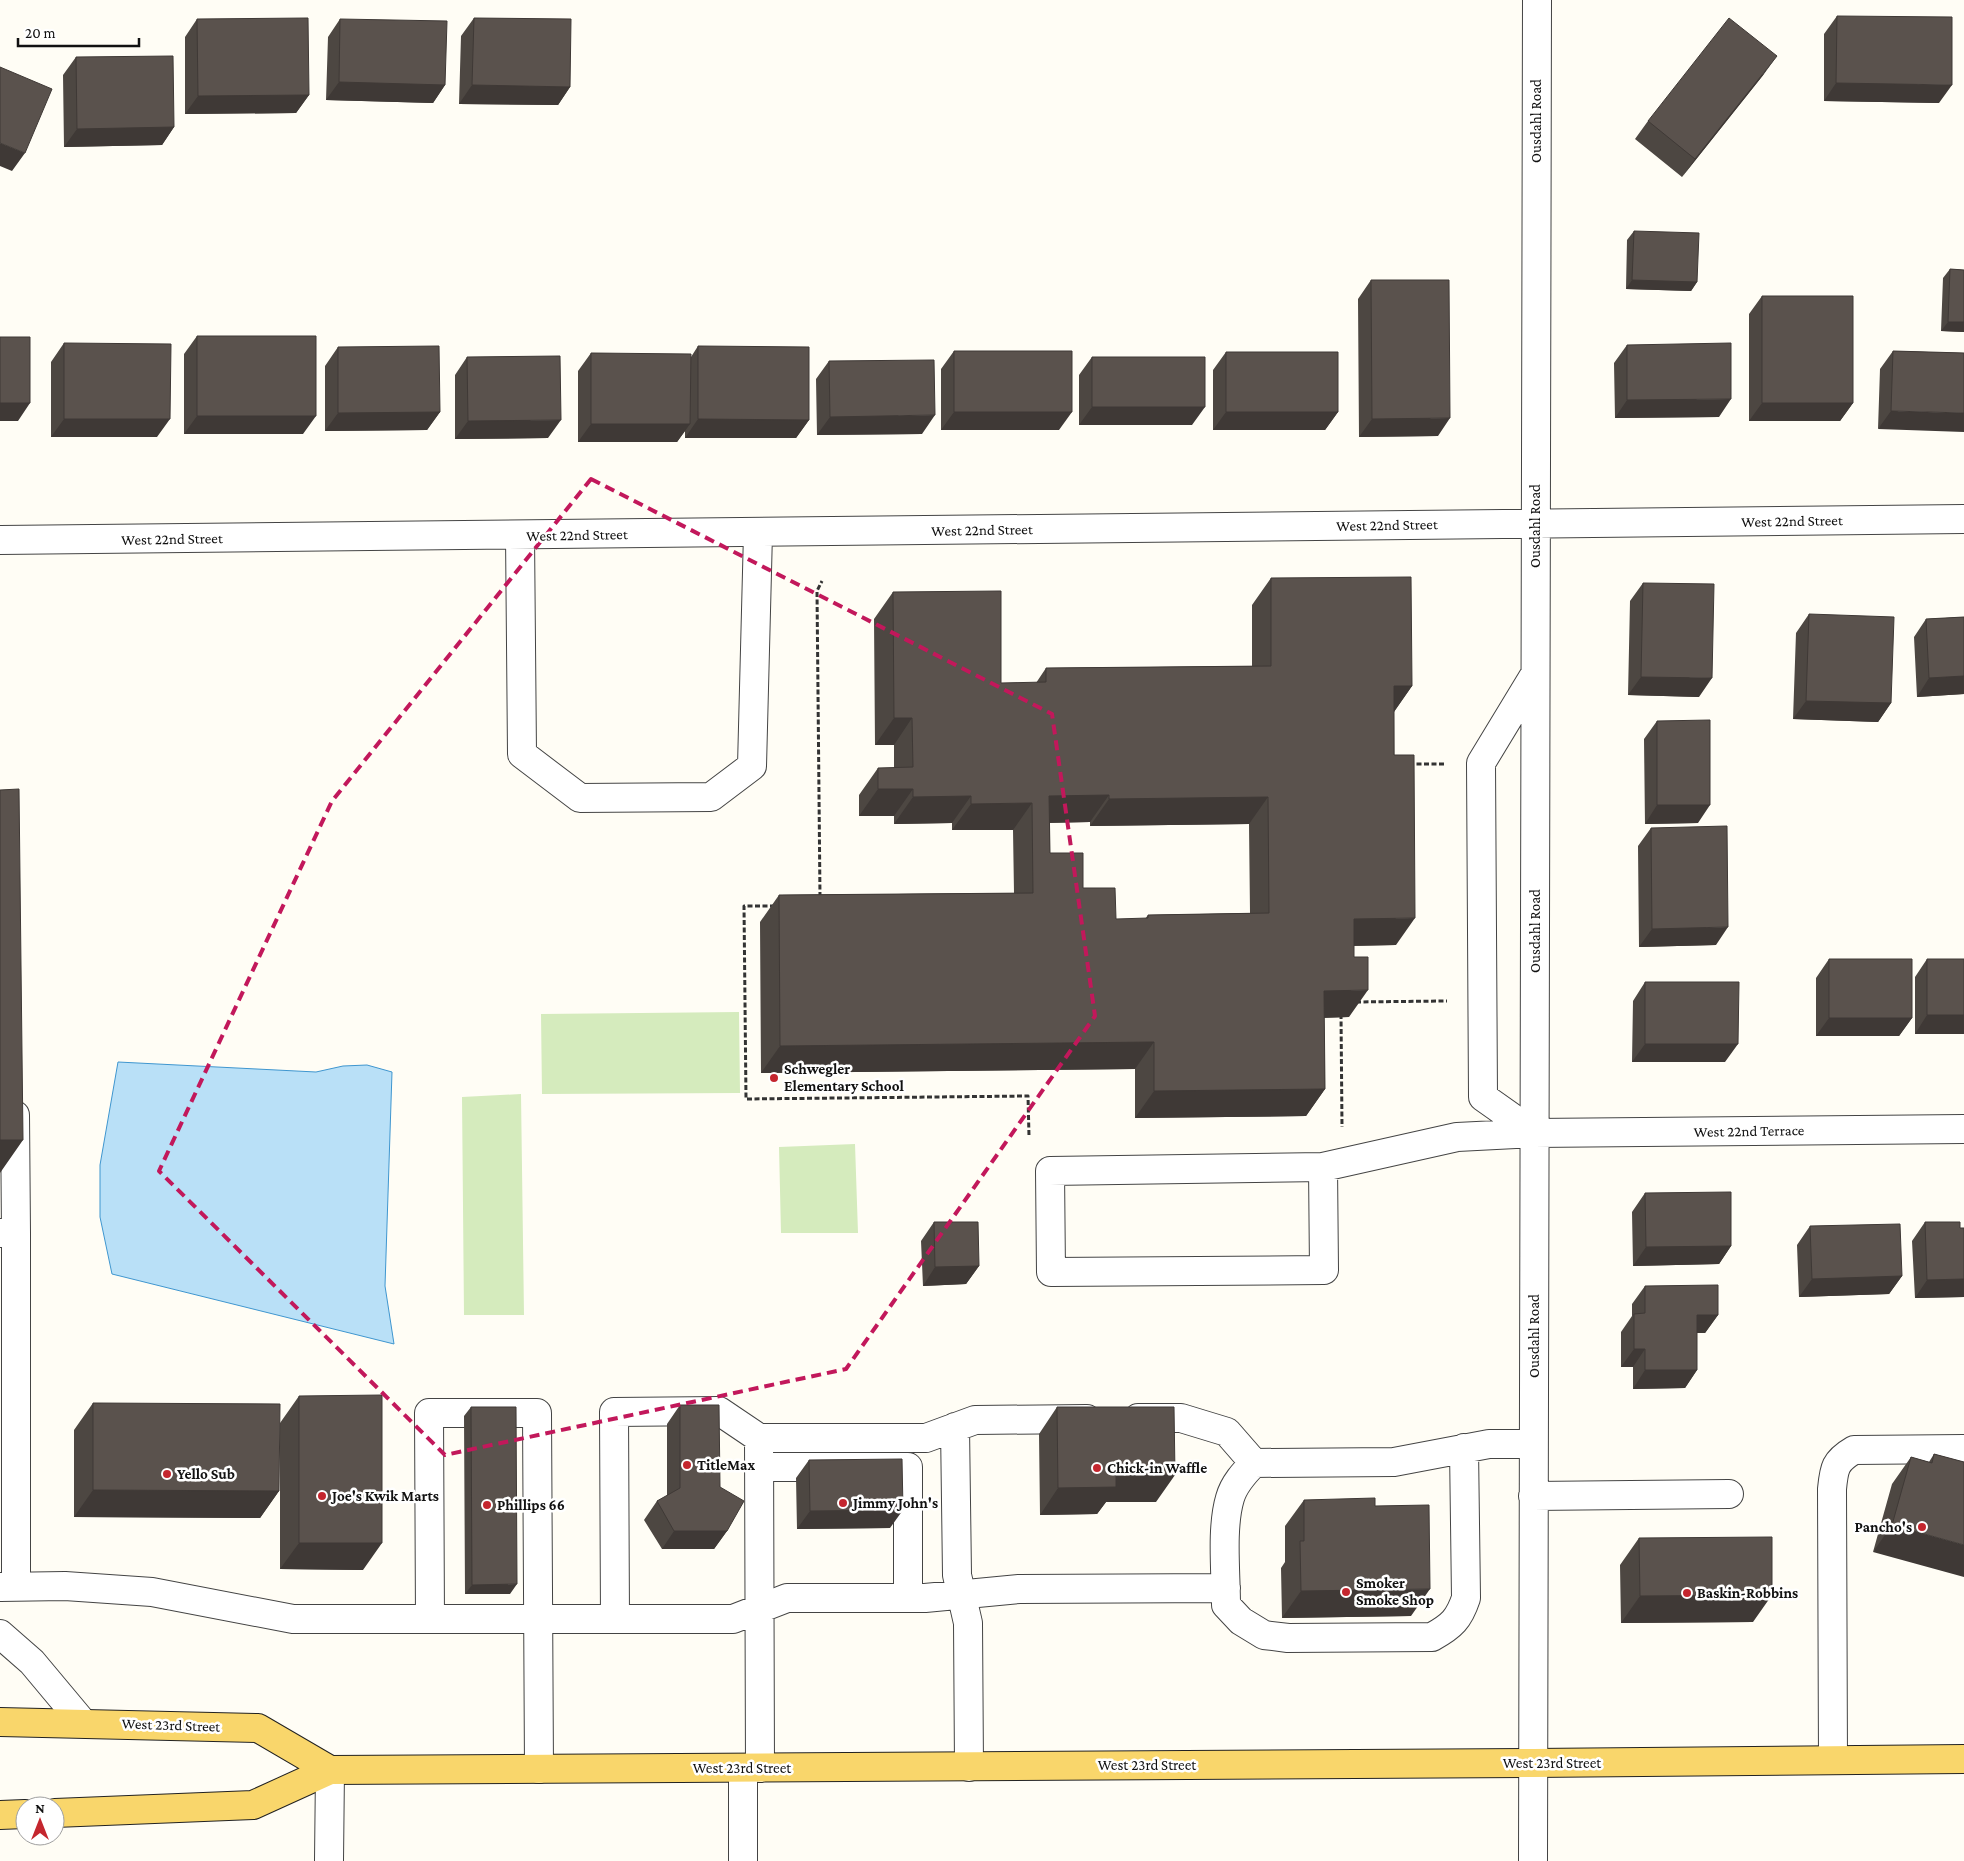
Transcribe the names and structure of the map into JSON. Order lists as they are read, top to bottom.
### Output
{
  "streets": {
    "main road": ["West 23rd Street"],
    "street": ["Ousdahl Road", "West 22nd Street", "West 22nd Terrace"]
  },
  "crossings": [
    ["Ousdahl Road", "West 22nd Street"],
    ["Ousdahl Road", "West 22nd Terrace"],
    ["Ousdahl Road", "West 23rd Street"]
  ],
  "places": [
    "Schwegler Elementary School",
    "TitleMax",
    "Chick-in Waffle",
    "Yello Sub",
    "Joe's Kwik Marts",
    "Jimmy John's",
    "Phillips 66",
    "Pancho's",
    "Smoker Smoke Shop",
    "Baskin-Robbins"
  ],
  "scale_bar": "20 m",
  "north": "top"
}
